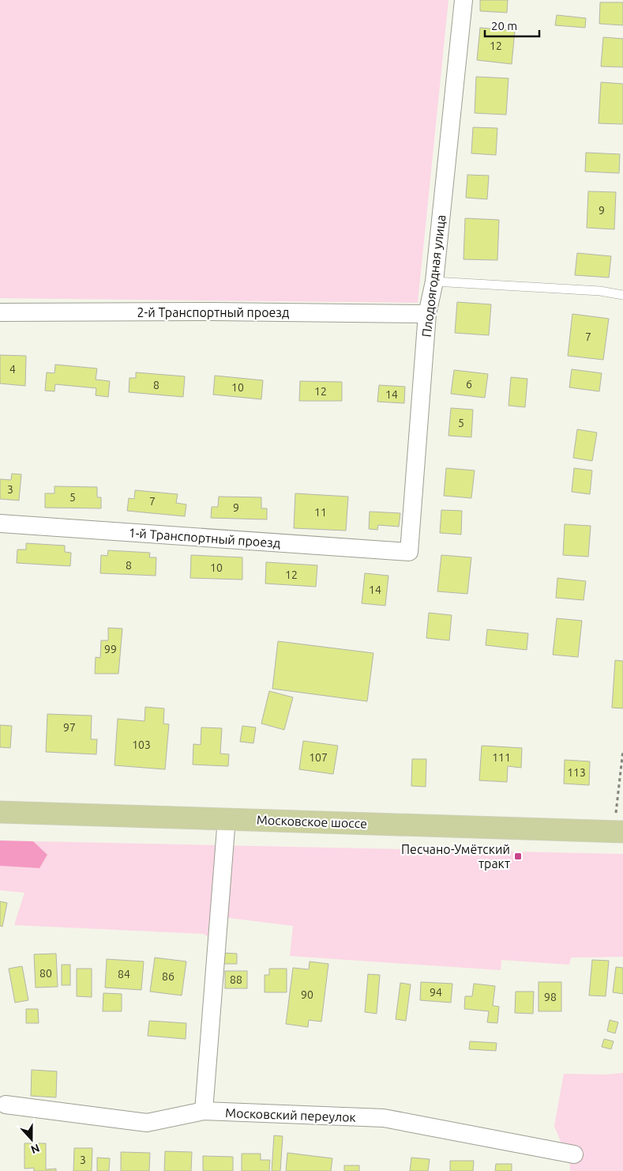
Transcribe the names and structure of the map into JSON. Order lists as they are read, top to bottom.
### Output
{
  "streets": {
    "main road": ["Московское шоссе"],
    "street": [
      "Плодоягодная улица",
      "2-й Транспортный проезд",
      "1-й Транспортный проезд",
      "Московский переулок"
    ]
  },
  "crossings": [
    ["Плодоягодная улица", "2-й Транспортный проезд"],
    ["Плодоягодная улица", "1-й Транспортный проезд"]
  ],
  "places": {
    "transit": ["Песчано-Умётский тракт"]
  },
  "house_numbers": [
    "12",
    "9",
    "7",
    "4",
    "6",
    "8",
    "10",
    "12",
    "14",
    "5",
    "3",
    "5",
    "7",
    "9",
    "11",
    "8",
    "10",
    "12",
    "14",
    "99",
    "97",
    "103",
    "107",
    "111",
    "113",
    "80",
    "84",
    "86",
    "88",
    "94",
    "90",
    "98",
    "3"
  ],
  "scale_bar": "20 m",
  "north": "bottom"
}
